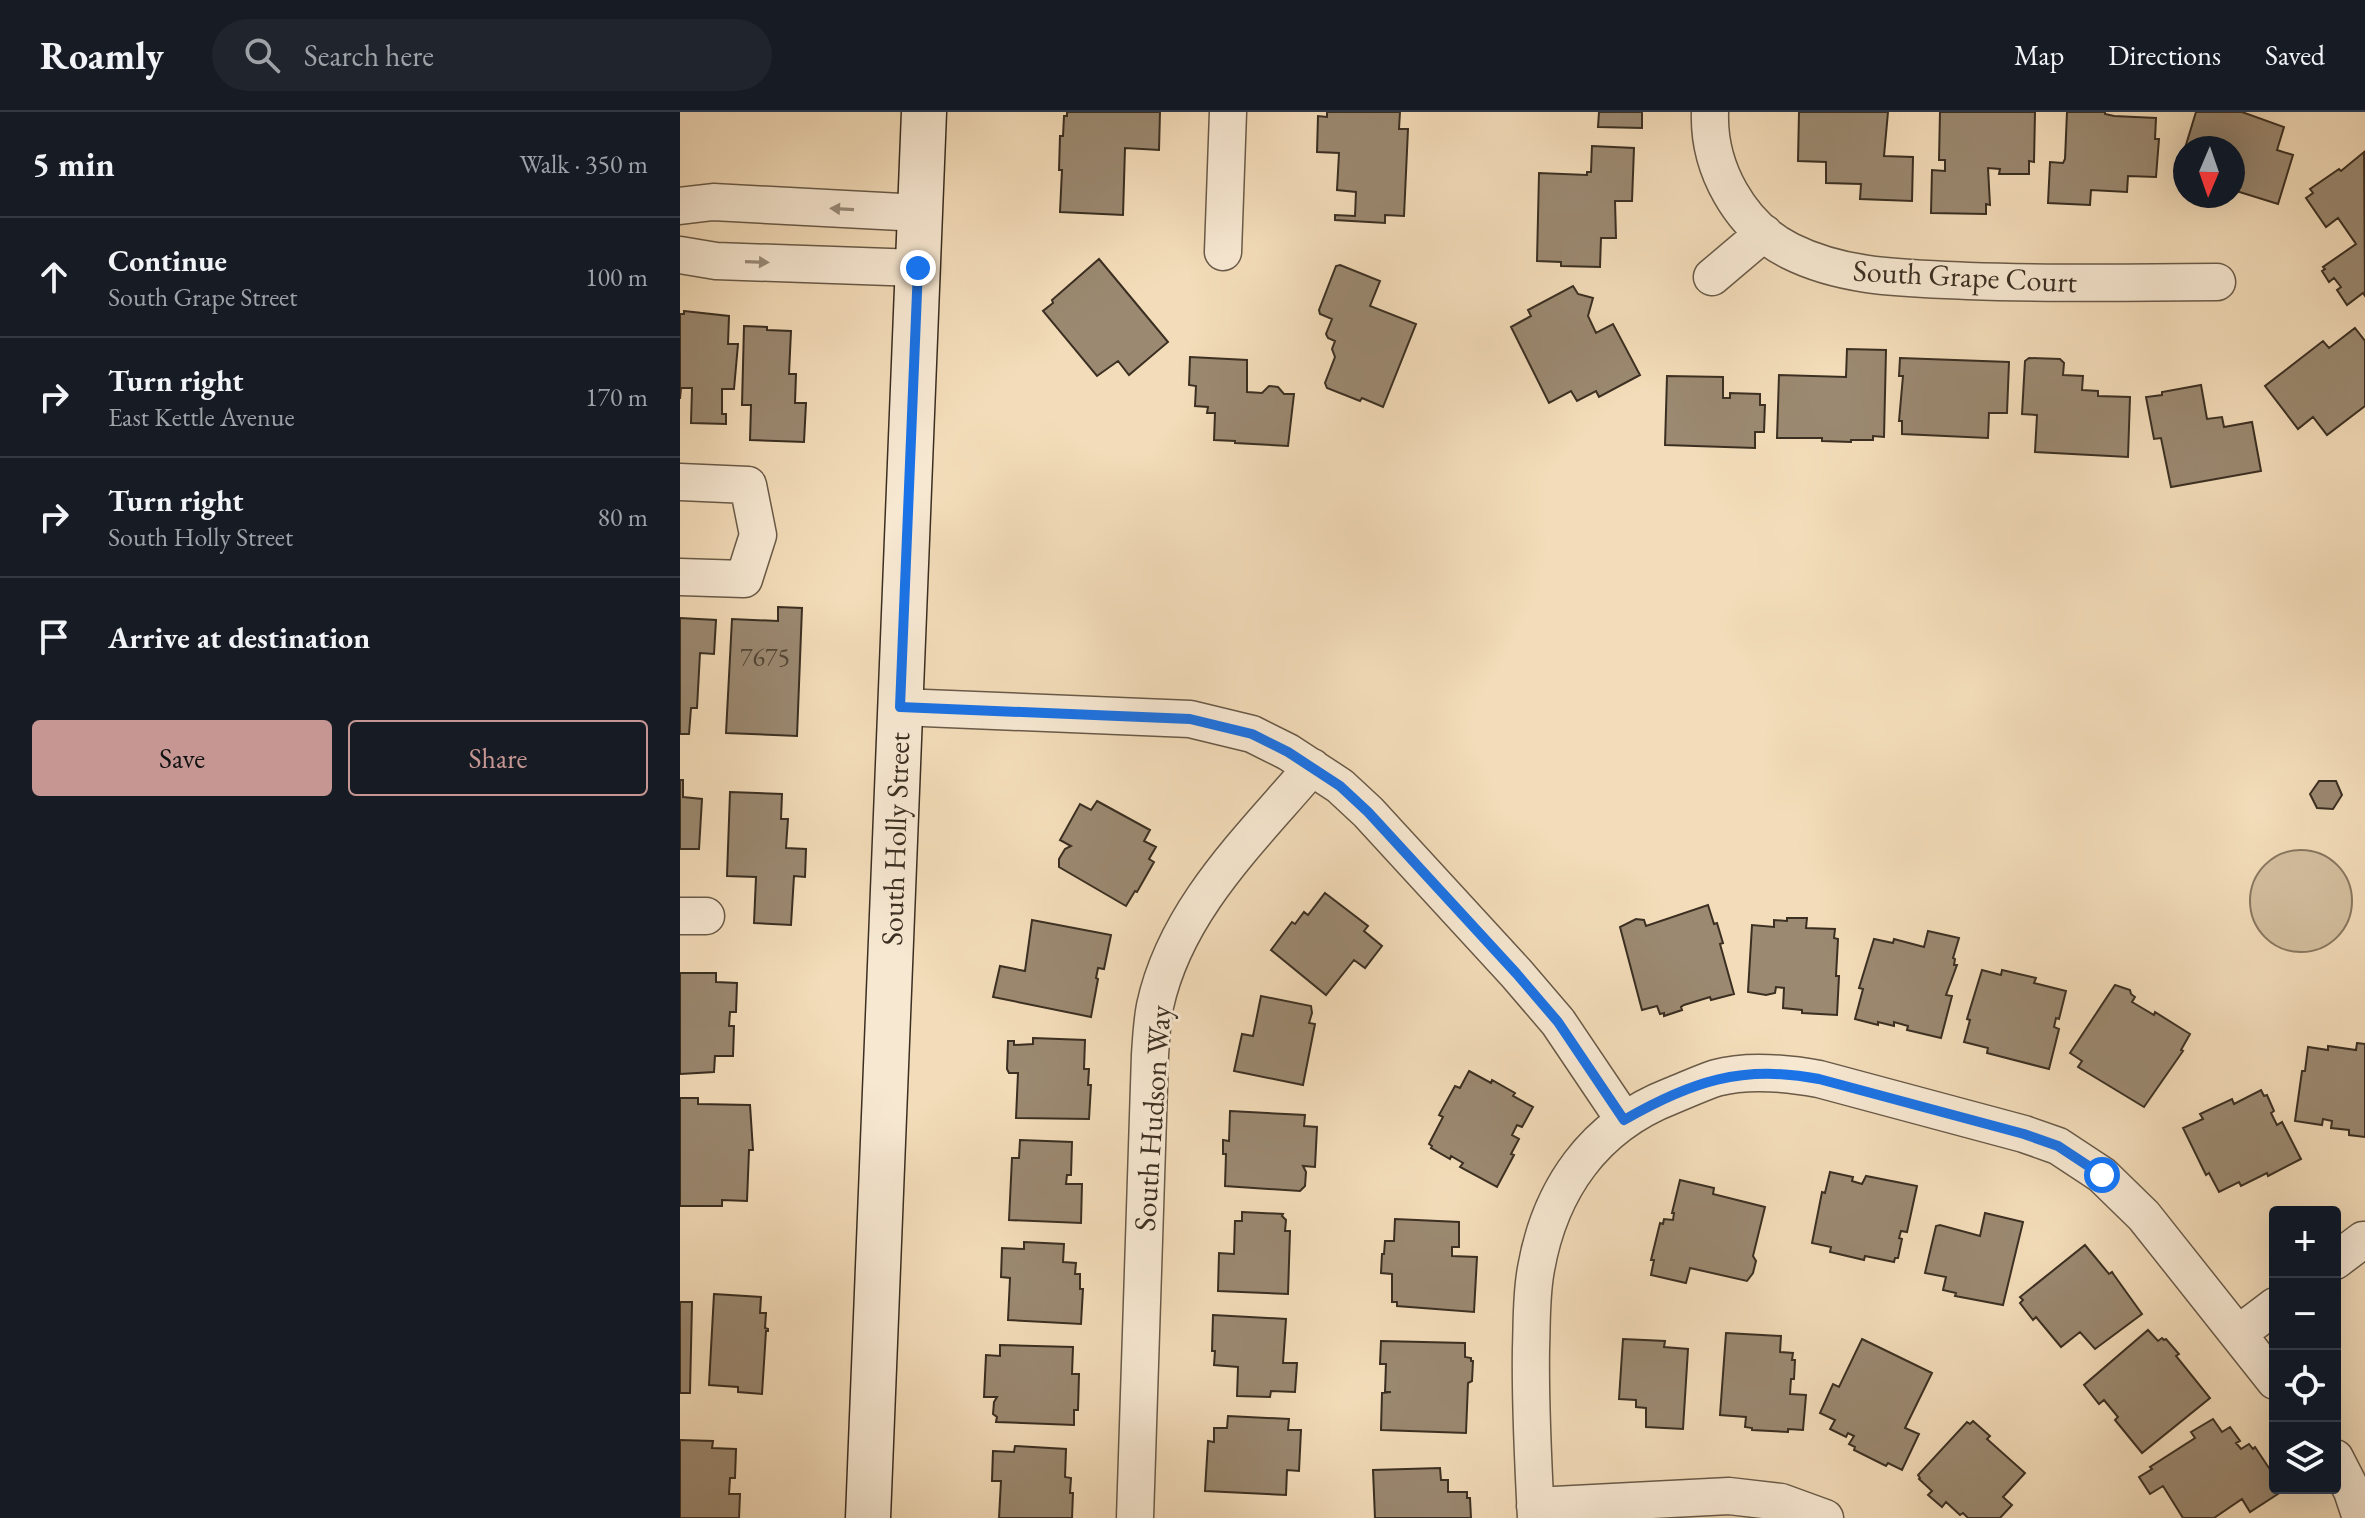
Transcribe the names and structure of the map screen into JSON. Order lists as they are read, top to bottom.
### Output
{
  "streets": {
    "main road": ["South Holly Street"],
    "street": ["South Grape Court", "South Hudson Way"]
  },
  "house_numbers": ["7675"],
  "north": "bottom",
  "page": {
    "header": "Roamly",
    "search": "Search here",
    "nav": ["Map", "Directions", "Saved"],
    "heading": ["5 min", "Walk · 350 m"],
    "list": [
      ["Continue", "South Grape Street", "100 m"],
      ["Turn right", "East Kettle Avenue", "170 m"],
      ["Turn right", "South Holly Street", "80 m"],
      "Arrive at destination"
    ],
    "buttons": ["Save", "Share"],
    "map_buttons": ["+", "−"]
  }
}
